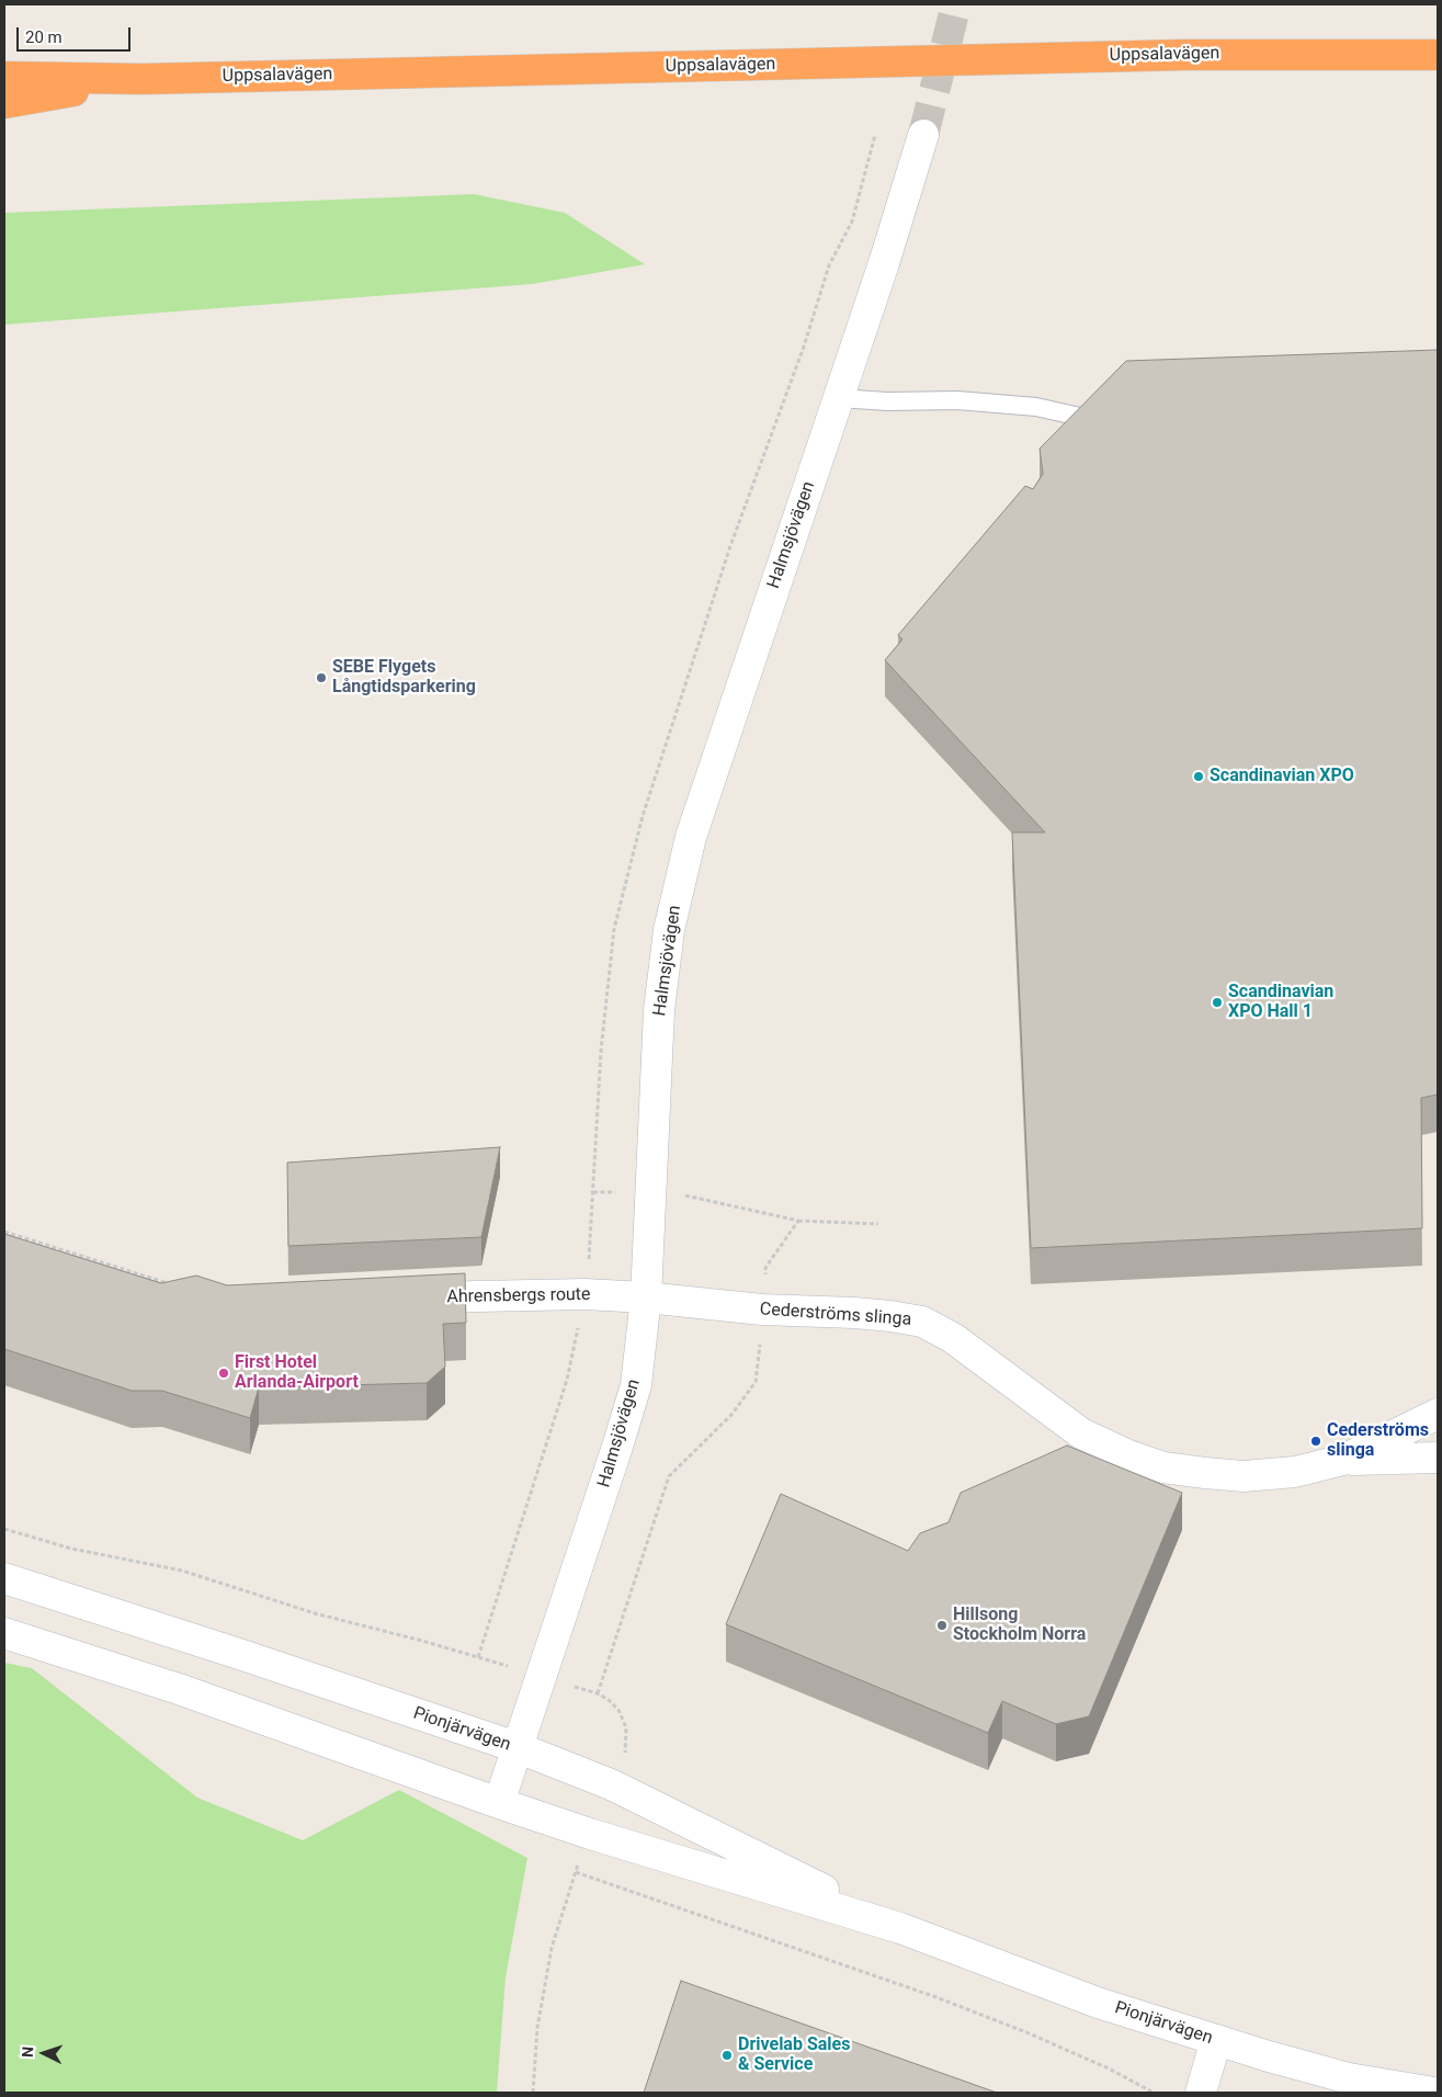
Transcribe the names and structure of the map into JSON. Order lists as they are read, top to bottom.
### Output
{
  "streets": {
    "highway": ["Uppsalavägen"],
    "street": [
      "Halmsjövägen",
      "Ahrensbergs route",
      "Cederströms slinga",
      "Pionjärvägen"
    ]
  },
  "crossings": [
    ["Halmsjövägen", "Ahrensbergs route"],
    ["Halmsjövägen", "Cederströms slinga"],
    ["Halmsjövägen", "Pionjärvägen"],
    ["Ahrensbergs route", "Cederströms slinga"]
  ],
  "places": [
    "SEBE Flygets Långtidsparkering",
    "Scandinavian XPO",
    "Scandinavian XPO Hall 1",
    "First Hotel Arlanda-Airport",
    "Cederströms slinga",
    "Hillsong Stockholm Norra",
    "Drivelab Sales & Service"
  ],
  "scale_bar": "20 m",
  "north": "left"
}
